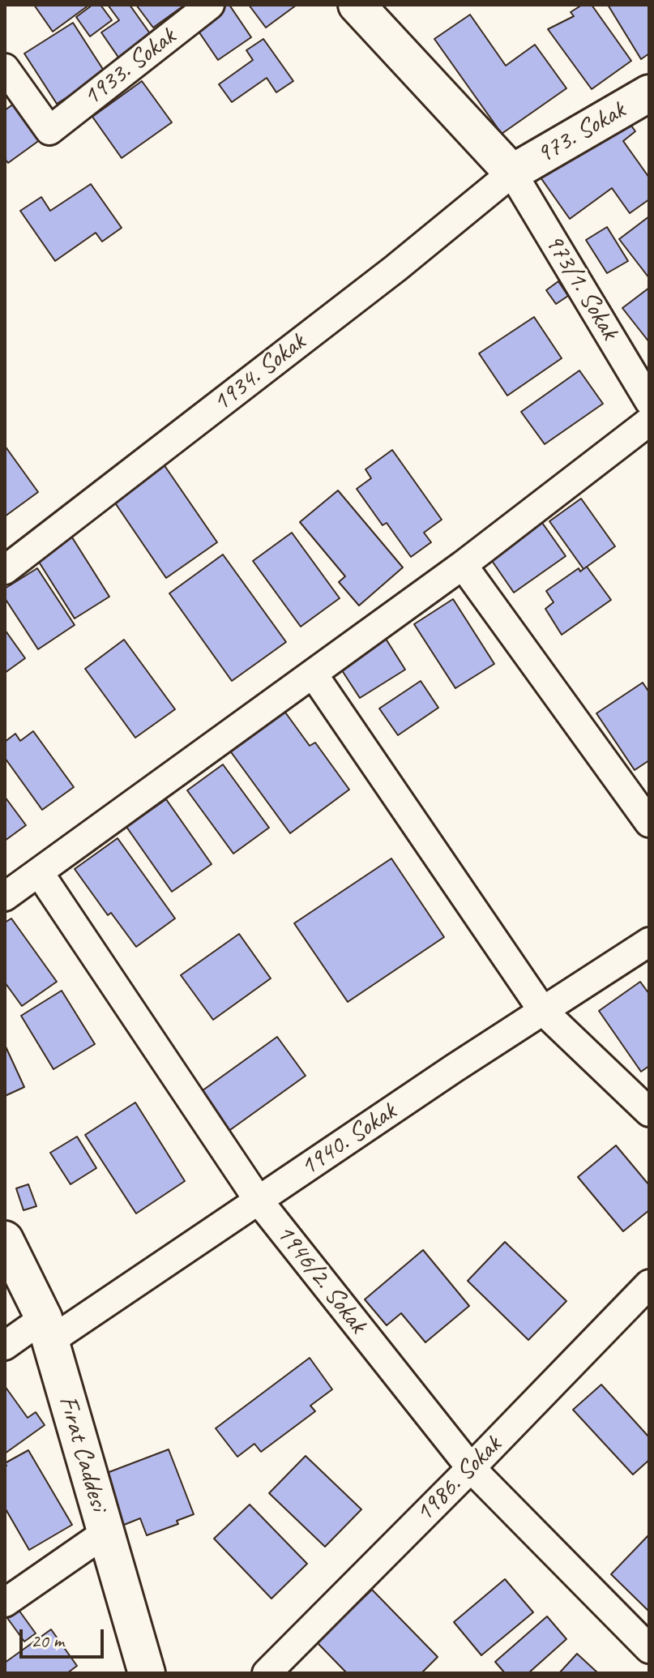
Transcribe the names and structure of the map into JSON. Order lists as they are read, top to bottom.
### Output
{
  "streets": {
    "street": [
      "1933. Sokak",
      "973. Sokak",
      "973/1. Sokak",
      "1934. Sokak",
      "1940. Sokak",
      "1946/2. Sokak",
      "Fırat Caddesi",
      "1986. Sokak"
    ]
  },
  "crossings": [
    ["973. Sokak", "973/1. Sokak"],
    ["973. Sokak", "1934. Sokak"],
    ["973/1. Sokak", "1934. Sokak"],
    ["1940. Sokak", "1946/2. Sokak"],
    ["1940. Sokak", "Fırat Caddesi"],
    ["1946/2. Sokak", "1986. Sokak"]
  ],
  "scale_bar": "20 m"
}
